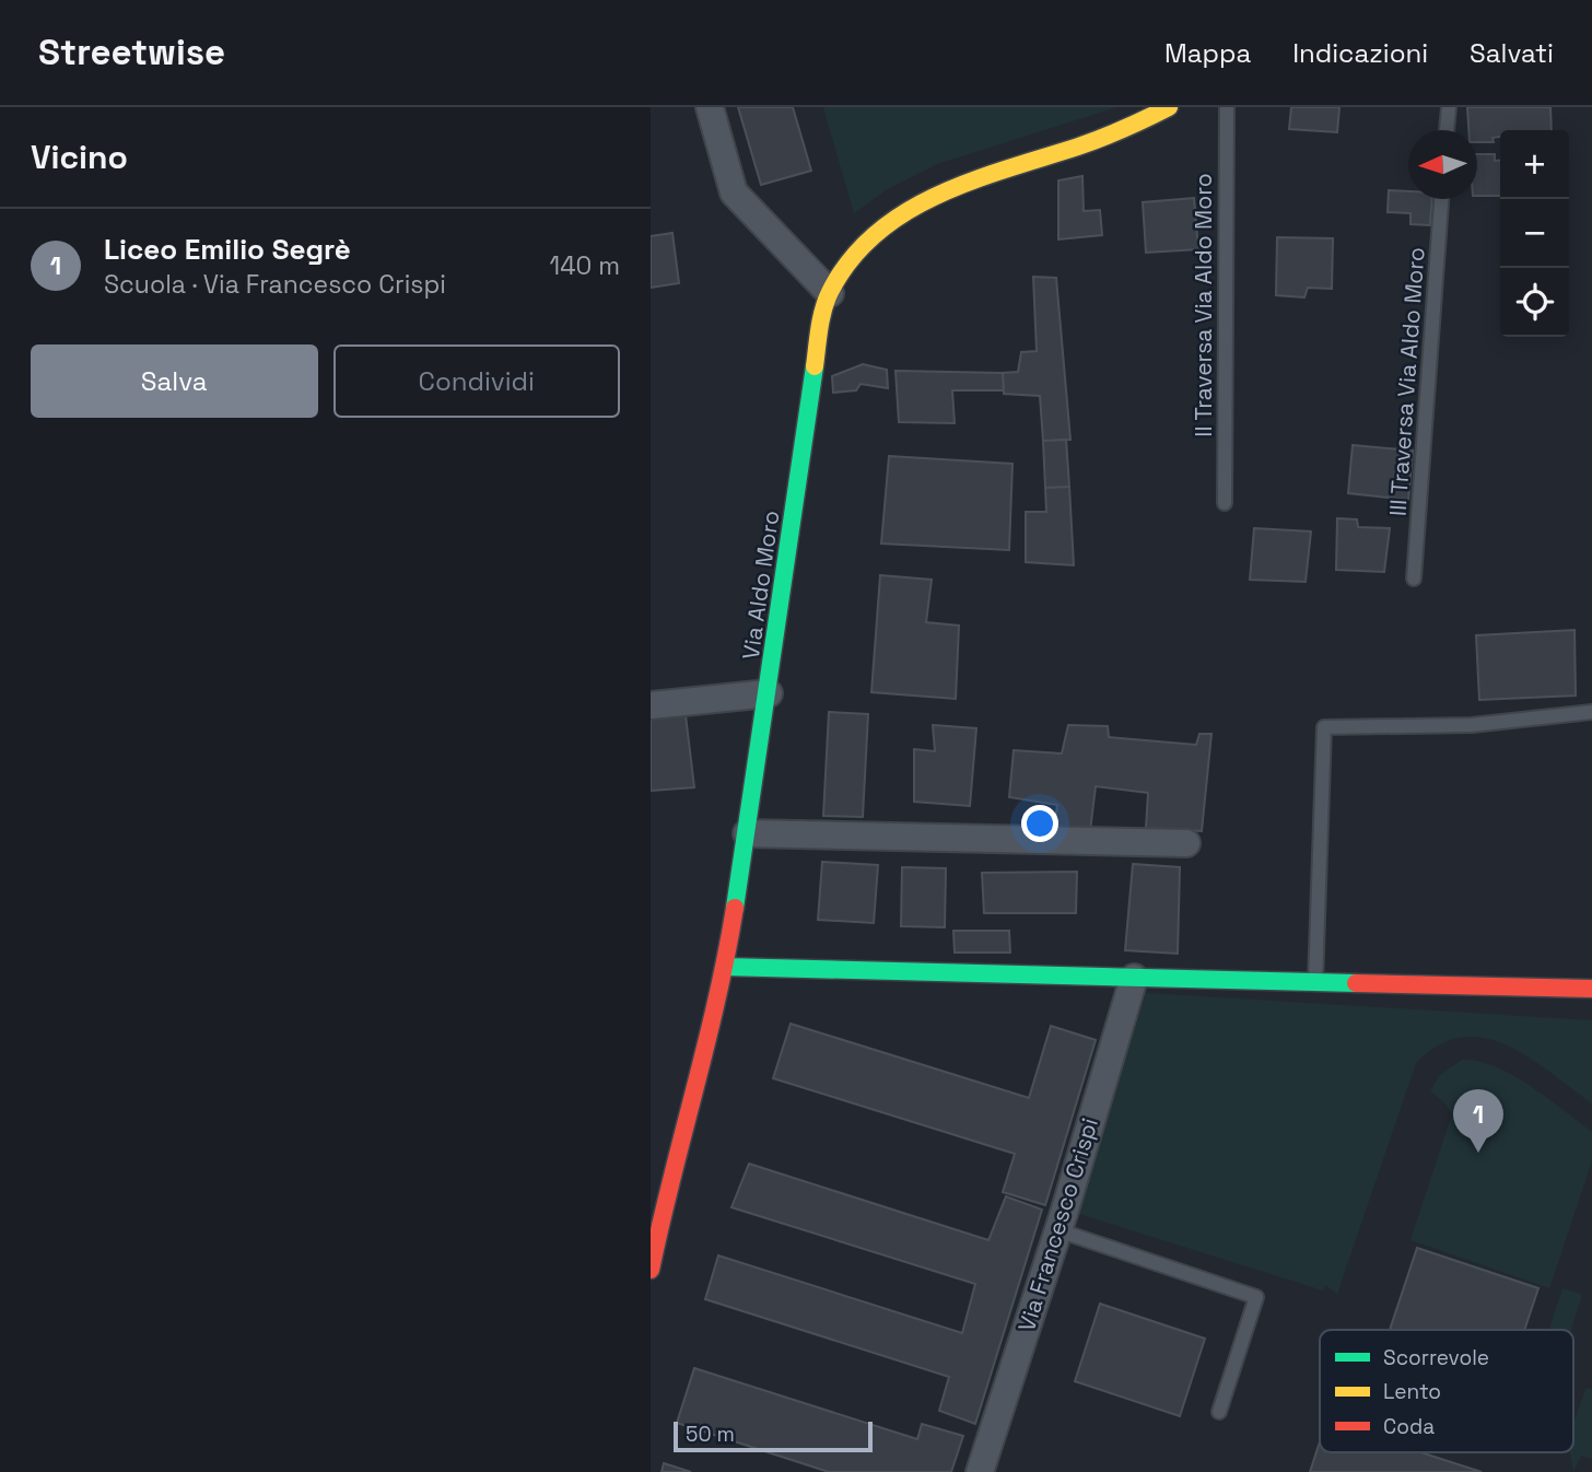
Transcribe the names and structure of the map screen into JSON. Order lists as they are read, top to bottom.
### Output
{
  "streets": {
    "street": ["Via Aldo Moro", "Via Francesco Crispi"],
    "lane": ["II Traversa Via Aldo Moro", "III Traversa Via Aldo Moro"]
  },
  "legend": ["Scorrevole", "Lento", "Coda"],
  "scale_bar": "50 m",
  "north": "left",
  "page": {
    "header": "Streetwise",
    "nav": ["Mappa", "Indicazioni", "Salvati"],
    "heading": "Vicino",
    "map_buttons": ["+", "−"],
    "list": [
      {
        "mark": "1",
        "name": "Liceo Emilio Segrè",
        "note": "Scuola · Via Francesco Crispi",
        "value": "140 m"
      }
    ],
    "buttons": ["Salva", "Condividi"],
    "pins": "1",
    "scale": "50 m"
  }
}
